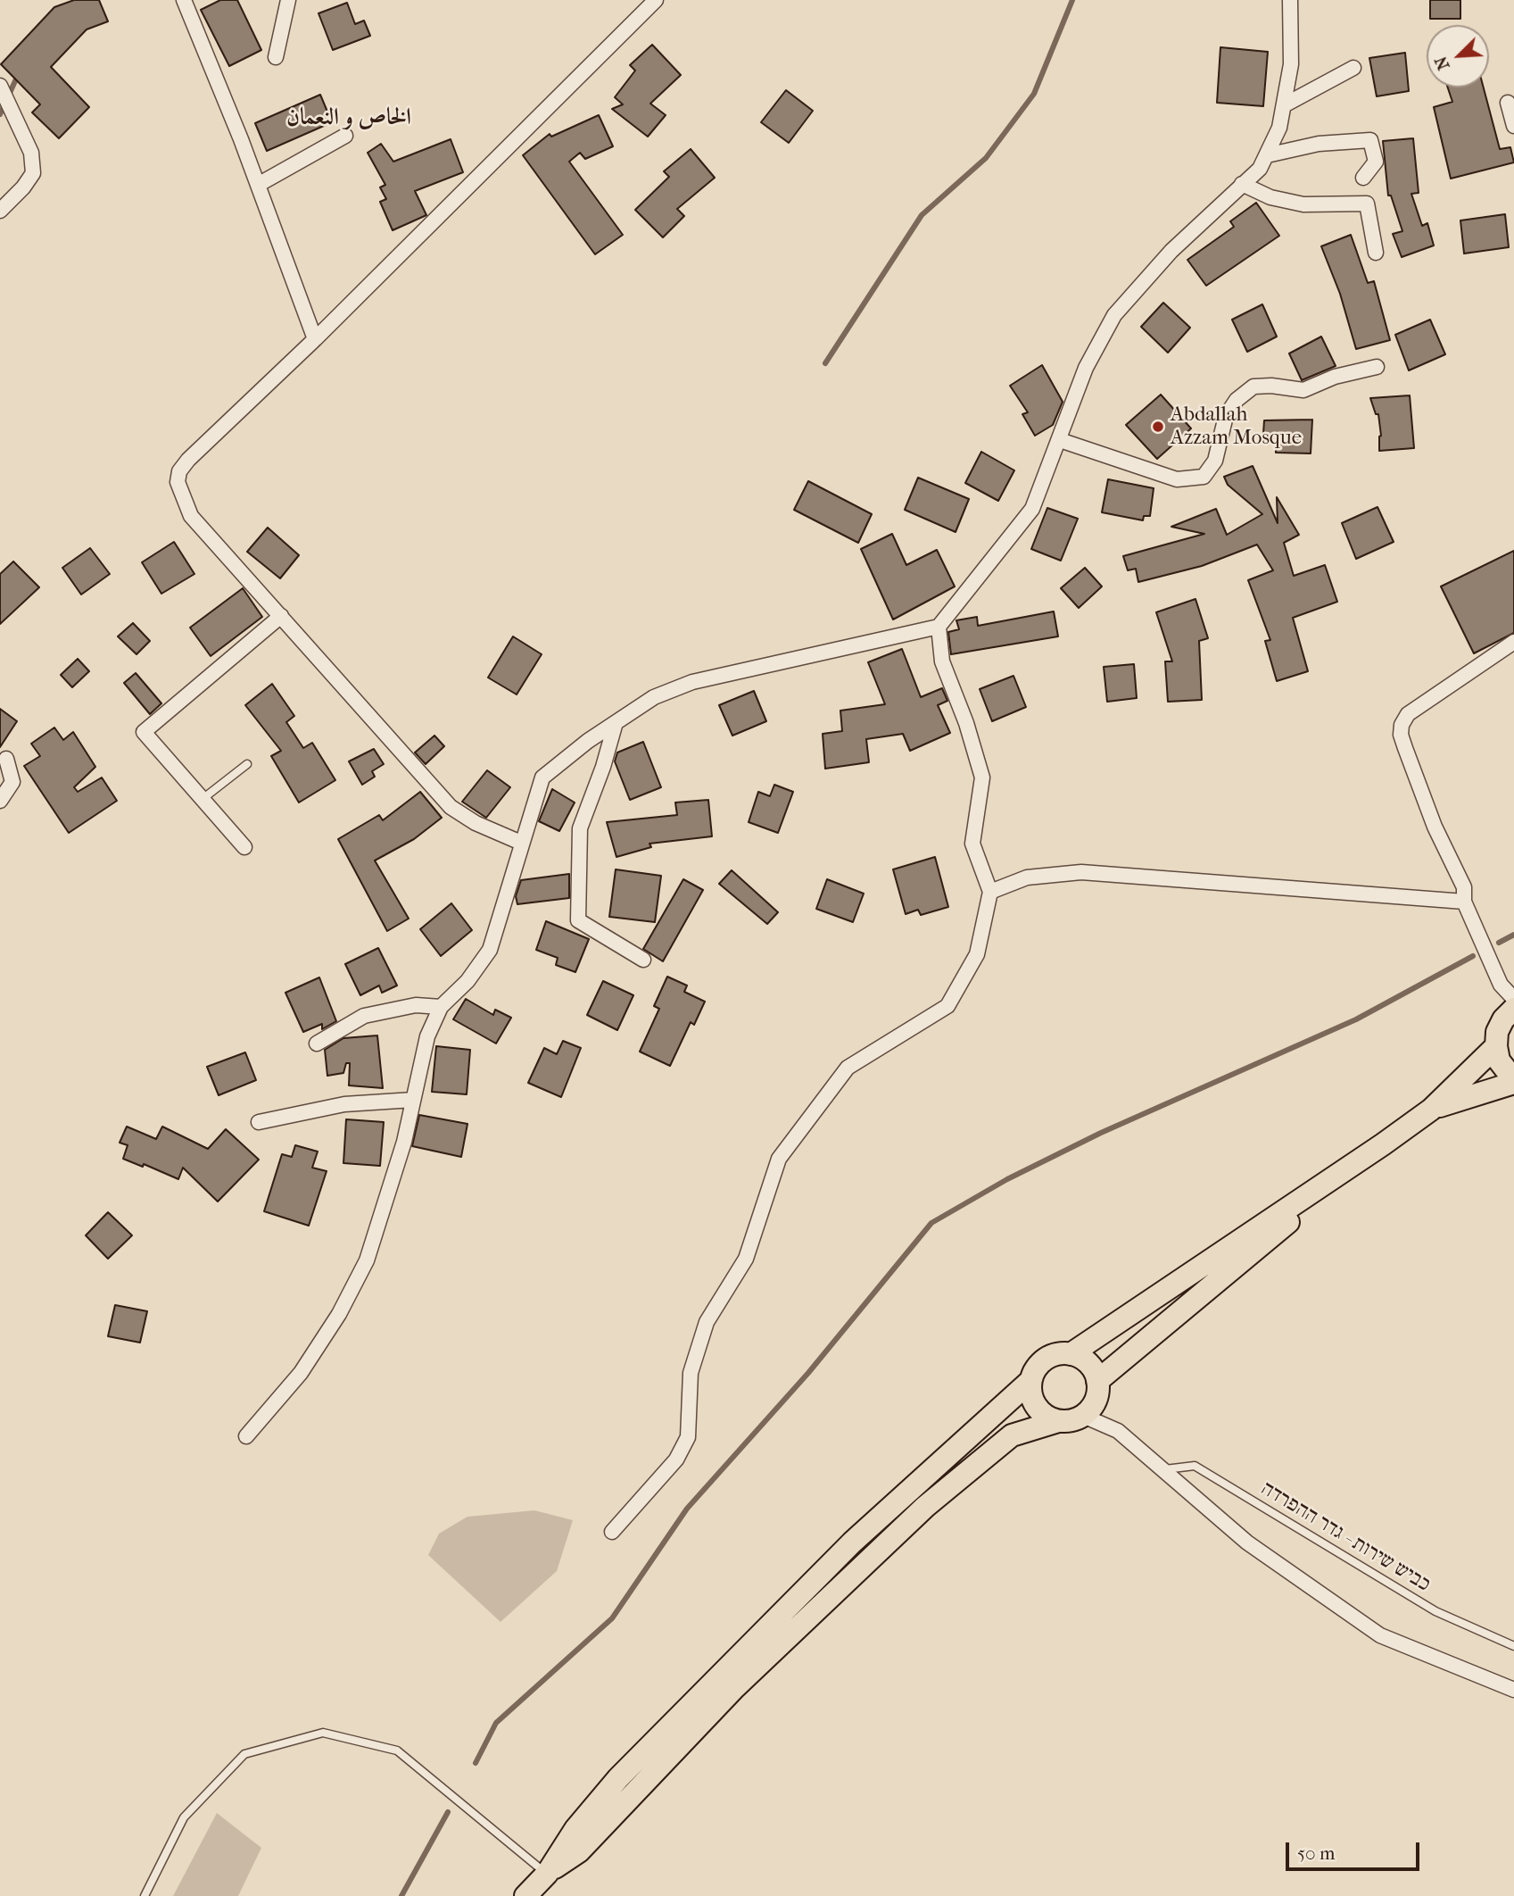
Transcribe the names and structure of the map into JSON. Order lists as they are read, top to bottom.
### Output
{
  "streets": {
    "lane": ["כביש שירות - גדר ההפרדה"]
  },
  "districts": ["الخاص و النعمان"],
  "places": ["Abdallah Azzam Mosque"],
  "scale_bar": "50 m",
  "north": "bottom left"
}
